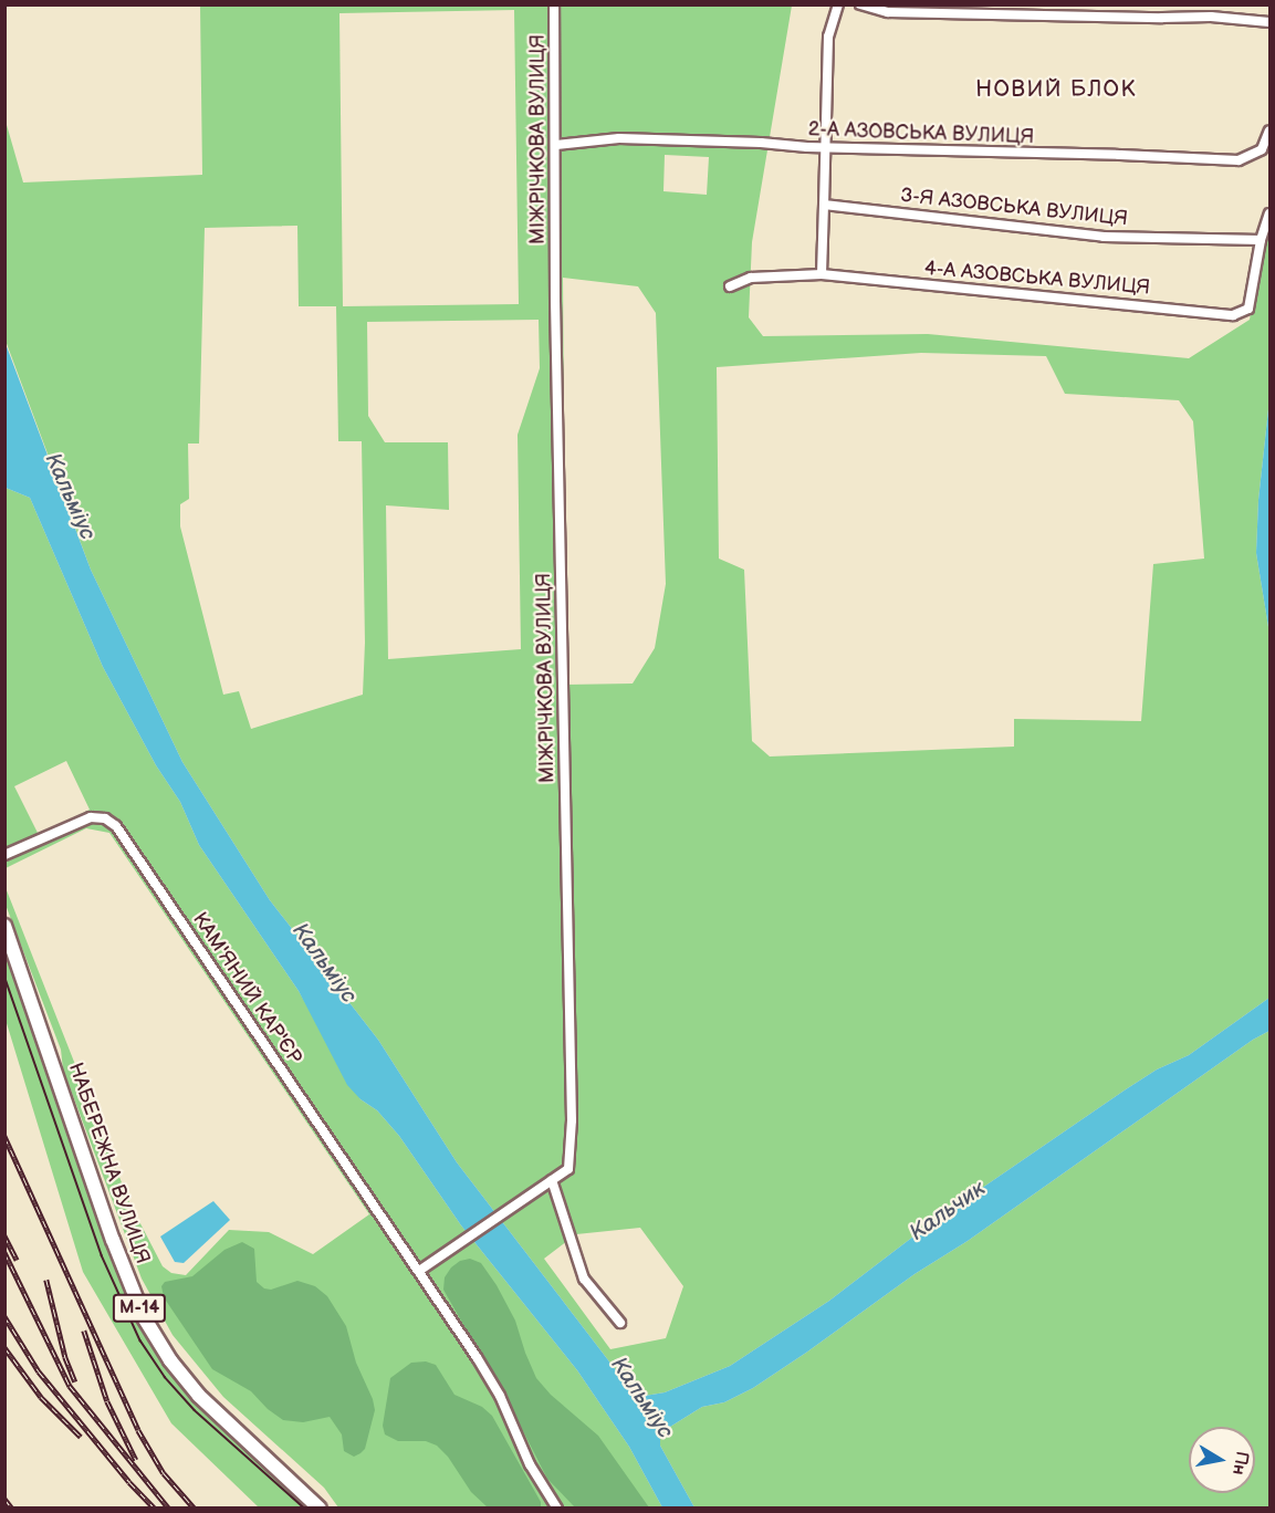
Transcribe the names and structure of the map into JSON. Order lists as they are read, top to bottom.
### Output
{
  "streets": {
    "highway": ["НАБЕРЕЖНА ВУЛИЦЯ", "М-14"],
    "street": [
      "2-А АЗОВСЬКА ВУЛИЦЯ",
      "МІЖРІЧКОВА ВУЛИЦЯ",
      "3-Я АЗОВСЬКА ВУЛИЦЯ",
      "4-А АЗОВСЬКА ВУЛИЦЯ",
      "КАМ'ЯНИЙ КАР'ЄР"
    ]
  },
  "crossings": [
    ["2-А АЗОВСЬКА ВУЛИЦЯ", "МІЖРІЧКОВА ВУЛИЦЯ"],
    ["3-Я АЗОВСЬКА ВУЛИЦЯ", "4-А АЗОВСЬКА ВУЛИЦЯ"]
  ],
  "districts": ["НОВИЙ БЛОК"],
  "water": ["Кальміус", "Кальчик"],
  "north": "right"
}
